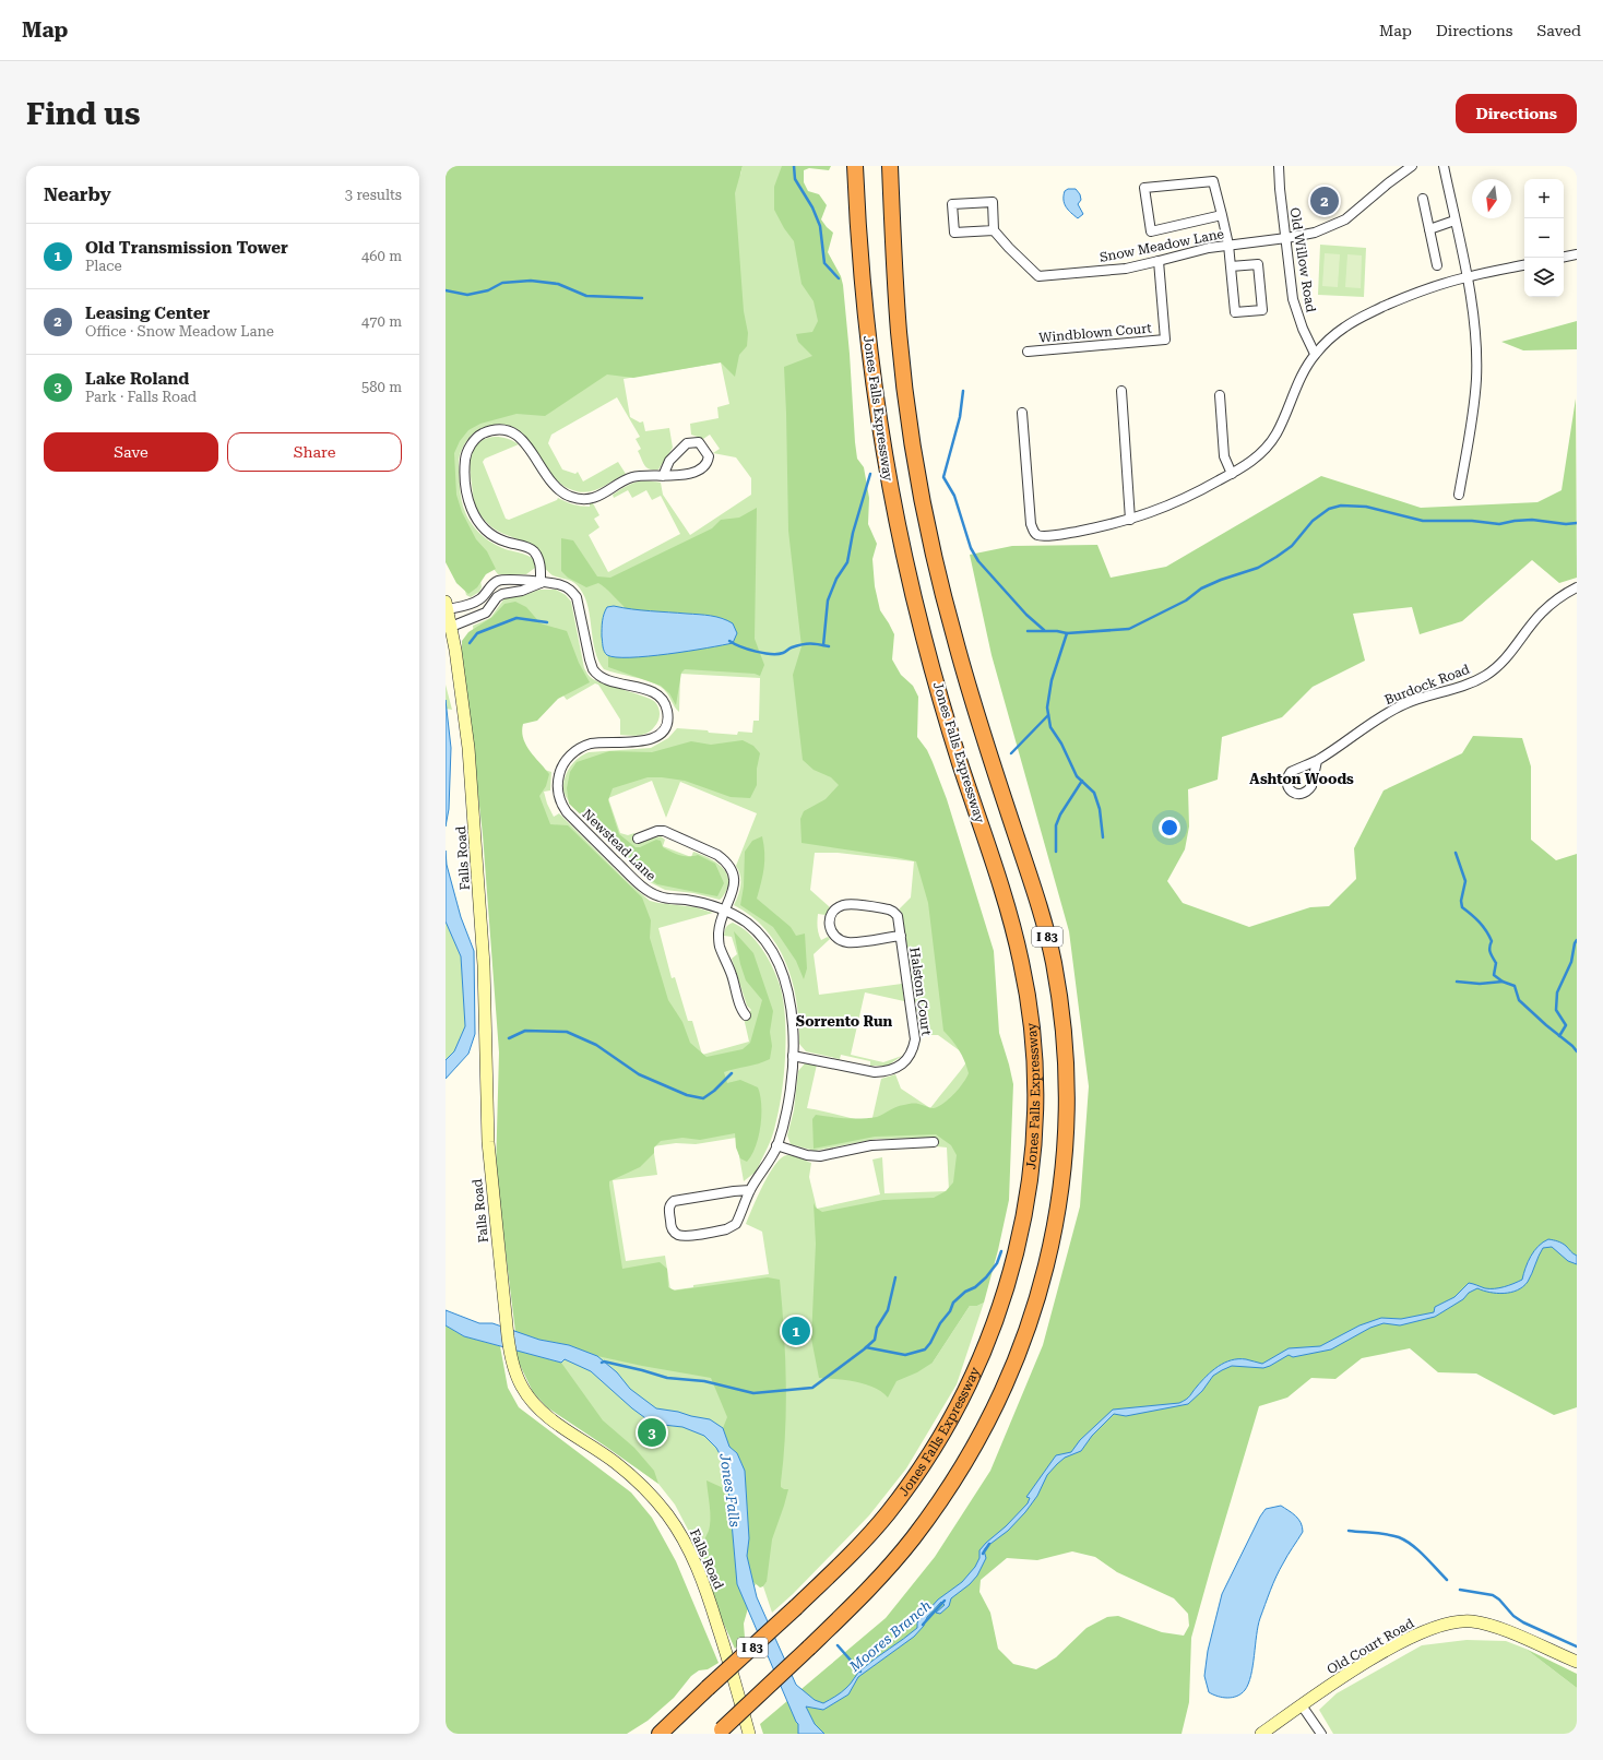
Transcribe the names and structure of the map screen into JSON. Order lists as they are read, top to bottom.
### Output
{
  "streets": {
    "highway": ["Jones Falls Expressway", "I 83"],
    "main road": ["Falls Road", "Old Court Road"],
    "street": [
      "Snow Meadow Lane",
      "Old Willow Road",
      "Windblown Court",
      "Burdock Road",
      "Newstead Lane",
      "Halston Court"
    ]
  },
  "crossings": [
    ["Snow Meadow Lane", "Old Willow Road"],
    ["Snow Meadow Lane", "Windblown Court"],
    ["Newstead Lane", "Falls Road"],
    ["Newstead Lane", "Halston Court"]
  ],
  "districts": ["Ashton Woods", "Sorrento Run"],
  "water": ["Jones Falls", "Moores Branch"],
  "north": "bottom",
  "page": {
    "header": "Map",
    "nav": ["Map", "Directions", "Saved"],
    "buttons": [
      "Directions",
      ["Save", "Share"]
    ],
    "title": "Find us",
    "heading": ["Nearby", "3 results"],
    "map_buttons": ["+", "−"],
    "pins": ["2", "1", "3"],
    "list": [
      {
        "mark": "1",
        "name": "Old Transmission Tower",
        "note": "Place",
        "value": "460 m"
      },
      {
        "mark": "2",
        "name": "Leasing Center",
        "note": "Office · Snow Meadow Lane",
        "value": "470 m"
      },
      {
        "mark": "3",
        "name": "Lake Roland",
        "note": "Park · Falls Road",
        "value": "580 m"
      }
    ]
  }
}
